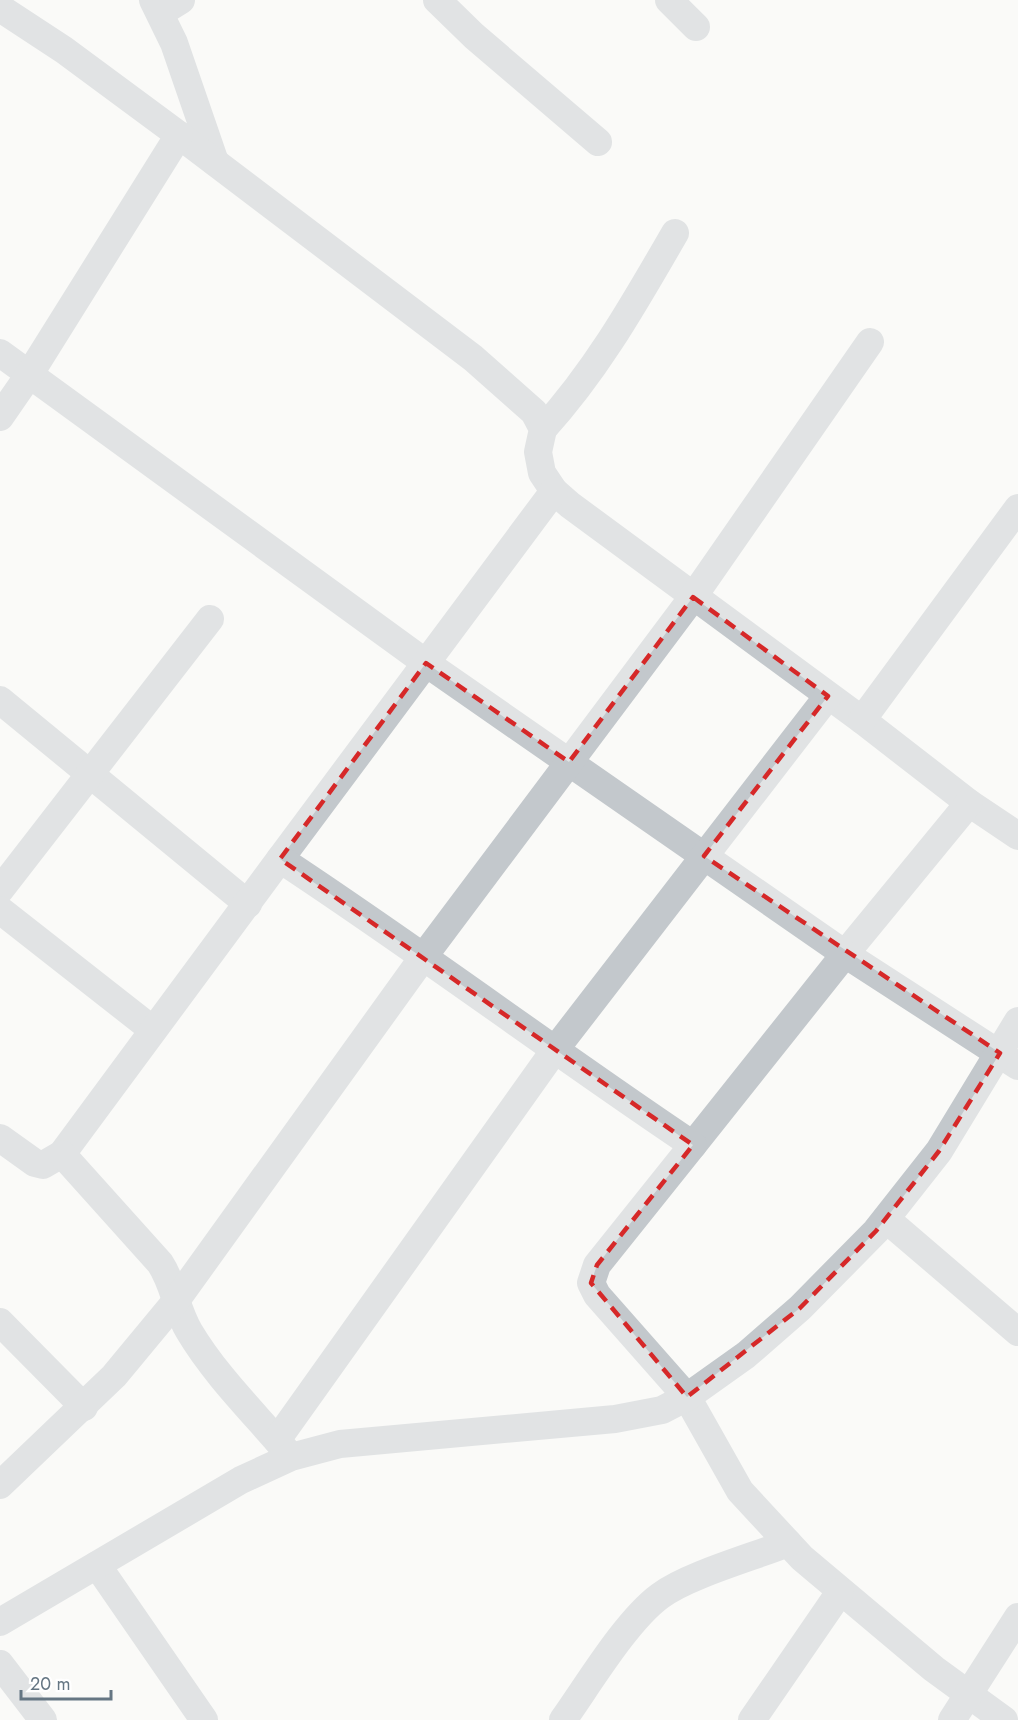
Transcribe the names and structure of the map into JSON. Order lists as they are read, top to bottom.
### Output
{
  "scale_bar": "20 m"
}
